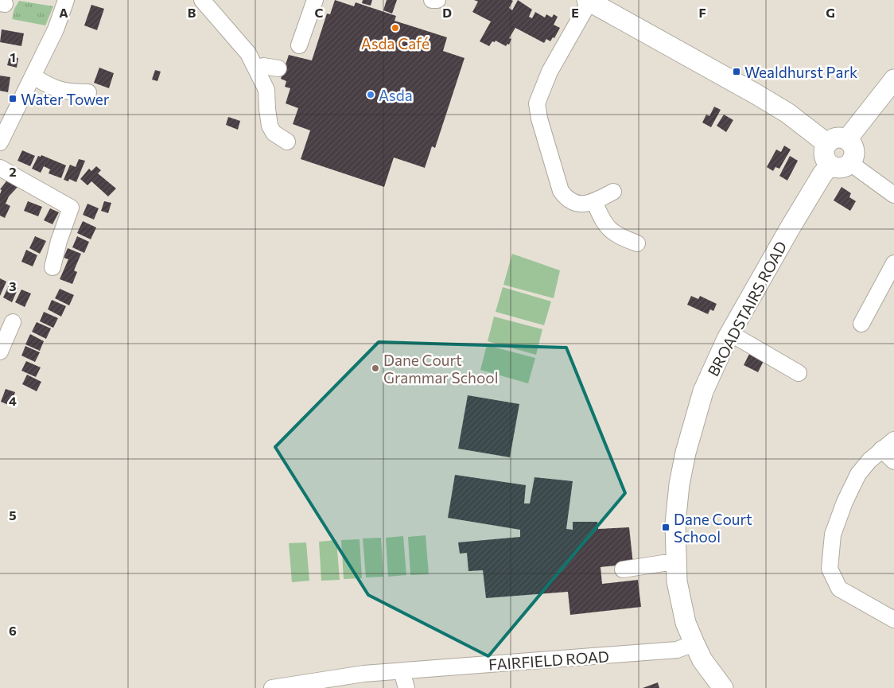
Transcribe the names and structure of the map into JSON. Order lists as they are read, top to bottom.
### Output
{
  "streets": {
    "main road": ["BROADSTAIRS ROAD"],
    "street": ["FAIRFIELD ROAD"]
  },
  "crossings": [
    ["BROADSTAIRS ROAD", "FAIRFIELD ROAD"]
  ],
  "places": {
    "other": ["Asda Café", "Asda", "Dane Court Grammar School"],
    "transit": ["Wealdhurst Park", "Water Tower", "Dane Court School"]
  },
  "grid": {
    "columns": [
      "A",
      "B",
      "C",
      "D",
      "E",
      "F",
      "G"
    ],
    "rows": [
      "1",
      "2",
      "3",
      "4",
      "5",
      "6"
    ]
  }
}
